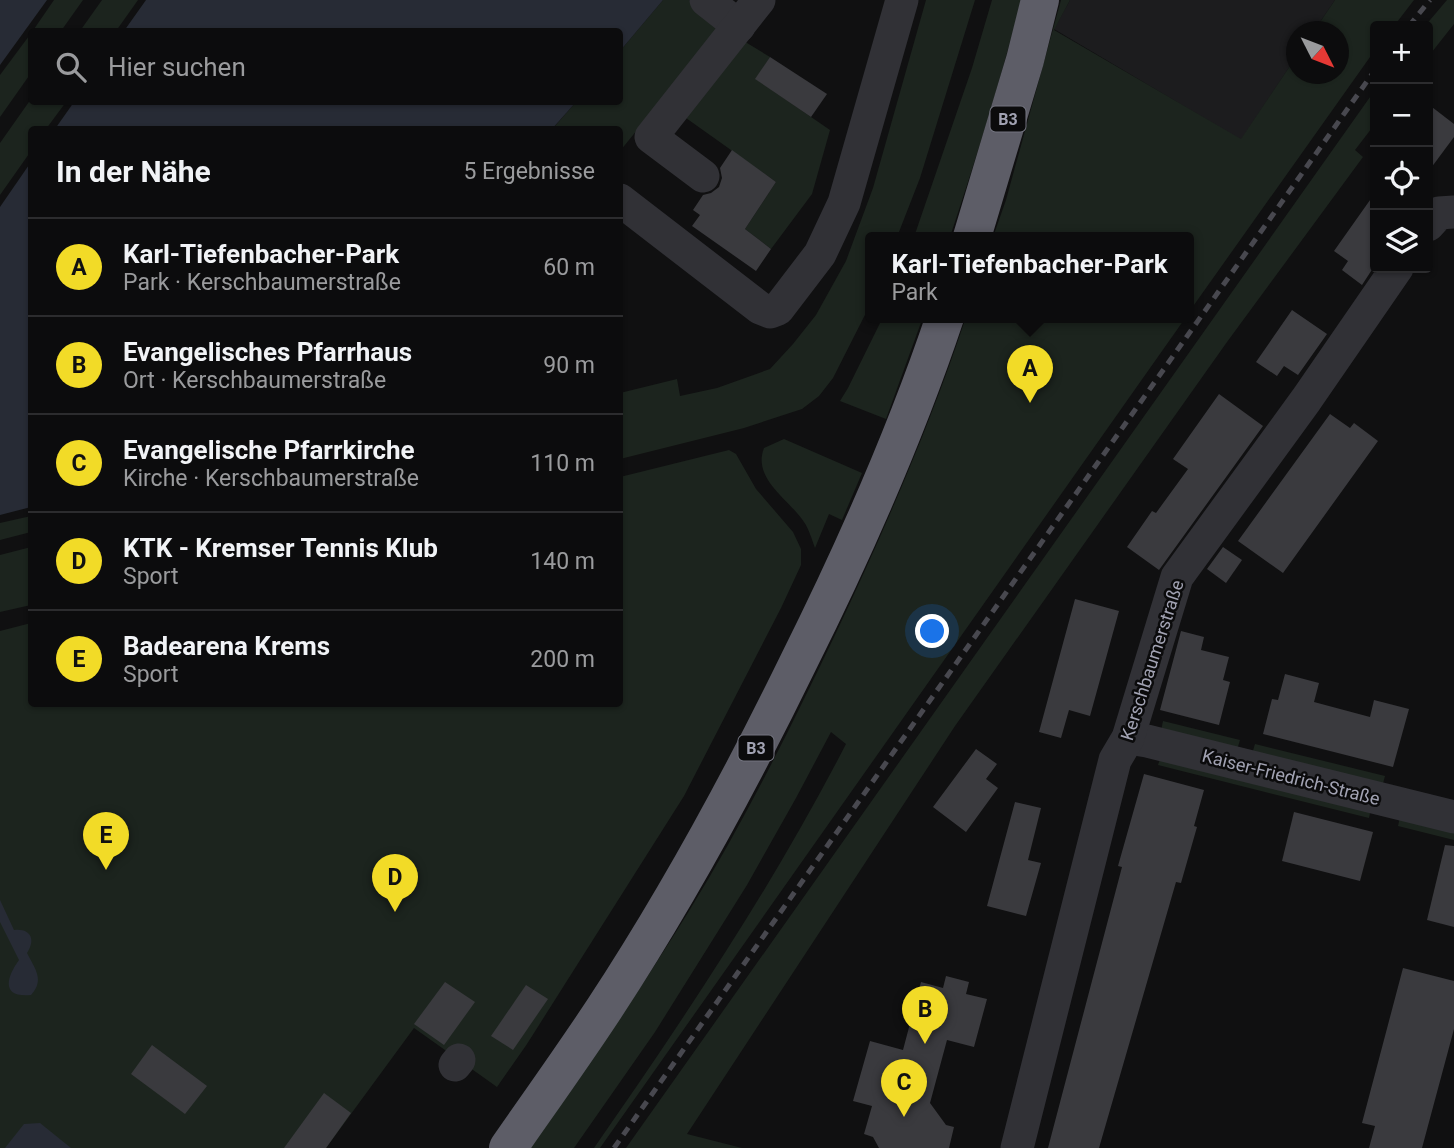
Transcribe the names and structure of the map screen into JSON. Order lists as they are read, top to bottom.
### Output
{
  "streets": {
    "highway": ["B3"],
    "street": ["Kerschbaumerstraße", "Kaiser-Friedrich-Straße"]
  },
  "crossings": [
    ["Kerschbaumerstraße", "Kaiser-Friedrich-Straße"]
  ],
  "north": "bottom right",
  "page": {
    "map_buttons": ["+", "−"],
    "search": "Hier suchen",
    "heading": ["In der Nähe", "5 Ergebnisse"],
    "list": [
      {
        "mark": "A",
        "name": "Karl-Tiefenbacher-Park",
        "note": "Park · Kerschbaumerstraße",
        "value": "60 m"
      },
      {
        "mark": "B",
        "name": "Evangelisches Pfarrhaus",
        "note": "Ort · Kerschbaumerstraße",
        "value": "90 m"
      },
      {
        "mark": "C",
        "name": "Evangelische Pfarrkirche",
        "note": "Kirche · Kerschbaumerstraße",
        "value": "110 m"
      },
      {
        "mark": "D",
        "name": "KTK - Kremser Tennis Klub",
        "note": "Sport",
        "value": "140 m"
      },
      {
        "mark": "E",
        "name": "Badearena Krems",
        "note": "Sport",
        "value": "200 m"
      }
    ],
    "popup": ["Karl-Tiefenbacher-Park", "Park"],
    "pins": [
      "A",
      "E",
      "D",
      "B",
      "C"
    ]
  }
}
